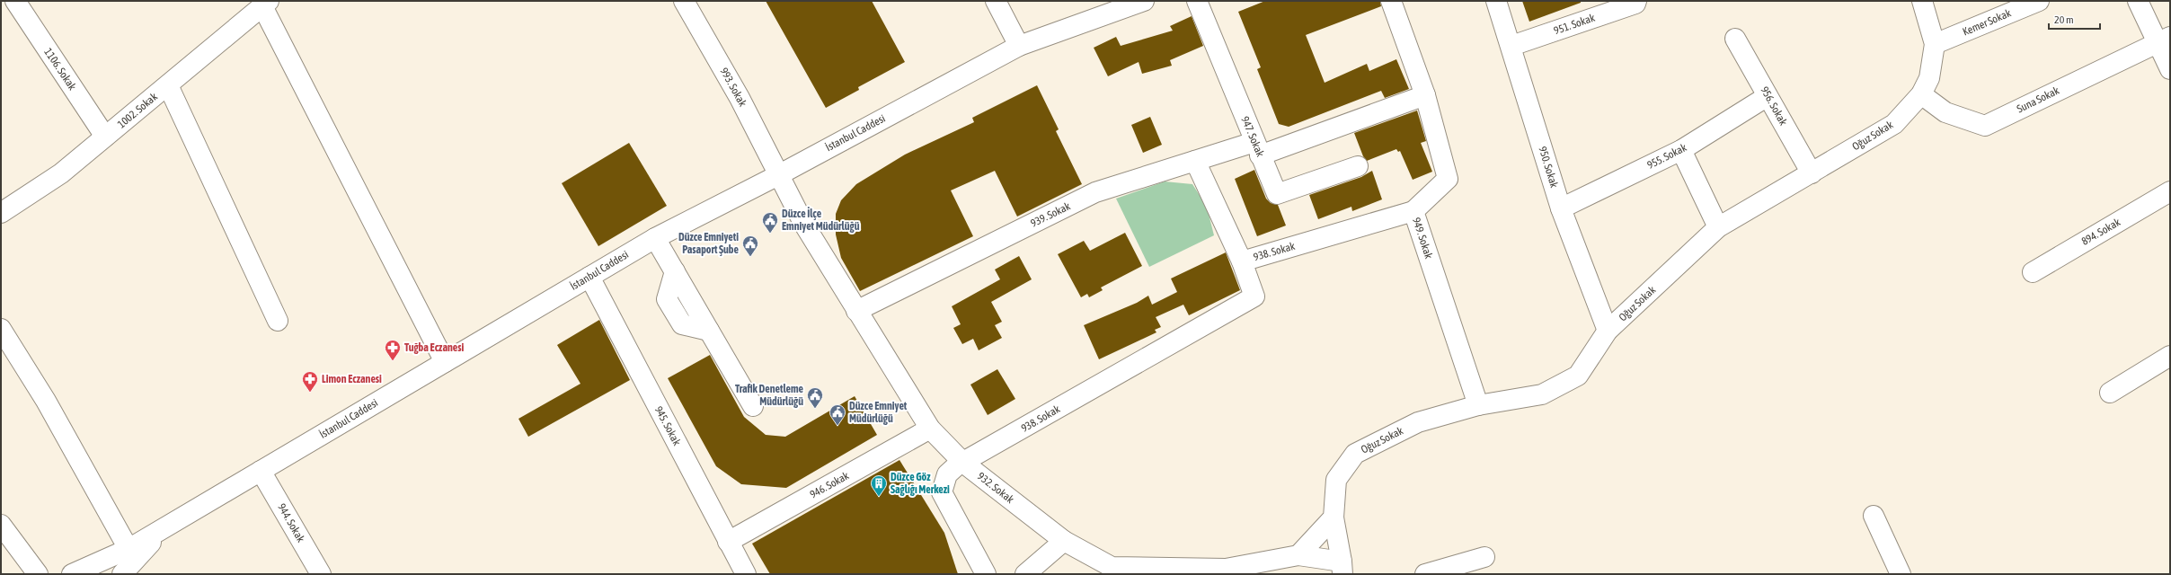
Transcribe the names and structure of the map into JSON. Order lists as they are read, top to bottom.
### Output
{
  "streets": {
    "street": [
      "Kemer Sokak",
      "951. Sokak",
      "1106. Sokak",
      "993. Sokak",
      "Suna Sokak",
      "956. Sokak",
      "1002. Sokak",
      "İstanbul Caddesi",
      "Oğuz Sokak",
      "947. Sokak",
      "955. Sokak",
      "950. Sokak",
      "939. Sokak",
      "894. Sokak",
      "949. Sokak",
      "938. Sokak",
      "945. Sokak",
      "946. Sokak",
      "932. Sokak",
      "944. Sokak"
    ]
  },
  "crossings": [
    ["Kemer Sokak", "Oğuz Sokak"],
    ["951. Sokak", "950. Sokak"],
    ["1106. Sokak", "1002. Sokak"],
    ["993. Sokak", "İstanbul Caddesi"],
    ["993. Sokak", "932. Sokak"],
    ["Suna Sokak", "Oğuz Sokak"],
    ["956. Sokak", "Oğuz Sokak"],
    ["956. Sokak", "955. Sokak"],
    ["İstanbul Caddesi", "945. Sokak"],
    ["İstanbul Caddesi", "932. Sokak"],
    ["İstanbul Caddesi", "944. Sokak"],
    ["Oğuz Sokak", "950. Sokak"],
    ["Oğuz Sokak", "949. Sokak"],
    ["Oğuz Sokak", "932. Sokak"],
    ["947. Sokak", "939. Sokak"],
    ["955. Sokak", "950. Sokak"],
    ["939. Sokak", "949. Sokak"],
    ["939. Sokak", "938. Sokak"],
    ["939. Sokak", "932. Sokak"],
    ["949. Sokak", "938. Sokak"],
    ["938. Sokak", "932. Sokak"],
    ["945. Sokak", "946. Sokak"],
    ["946. Sokak", "932. Sokak"]
  ],
  "places": {
    "public building": [
      "Düzce İlçe Emniyet Müdürlüğü",
      "Düzce Emniyeti Pasaport Şube",
      "Trafik Denetleme Müdürlüğü",
      "Düzce Emniyet Müdürlüğü"
    ],
    "pharmacy": ["Tuğba Eczanesi", "Limon Eczanesi"],
    "building": ["Düzce Göz Sağlığı Merkezi"]
  },
  "scale_bar": "20 m"
}
